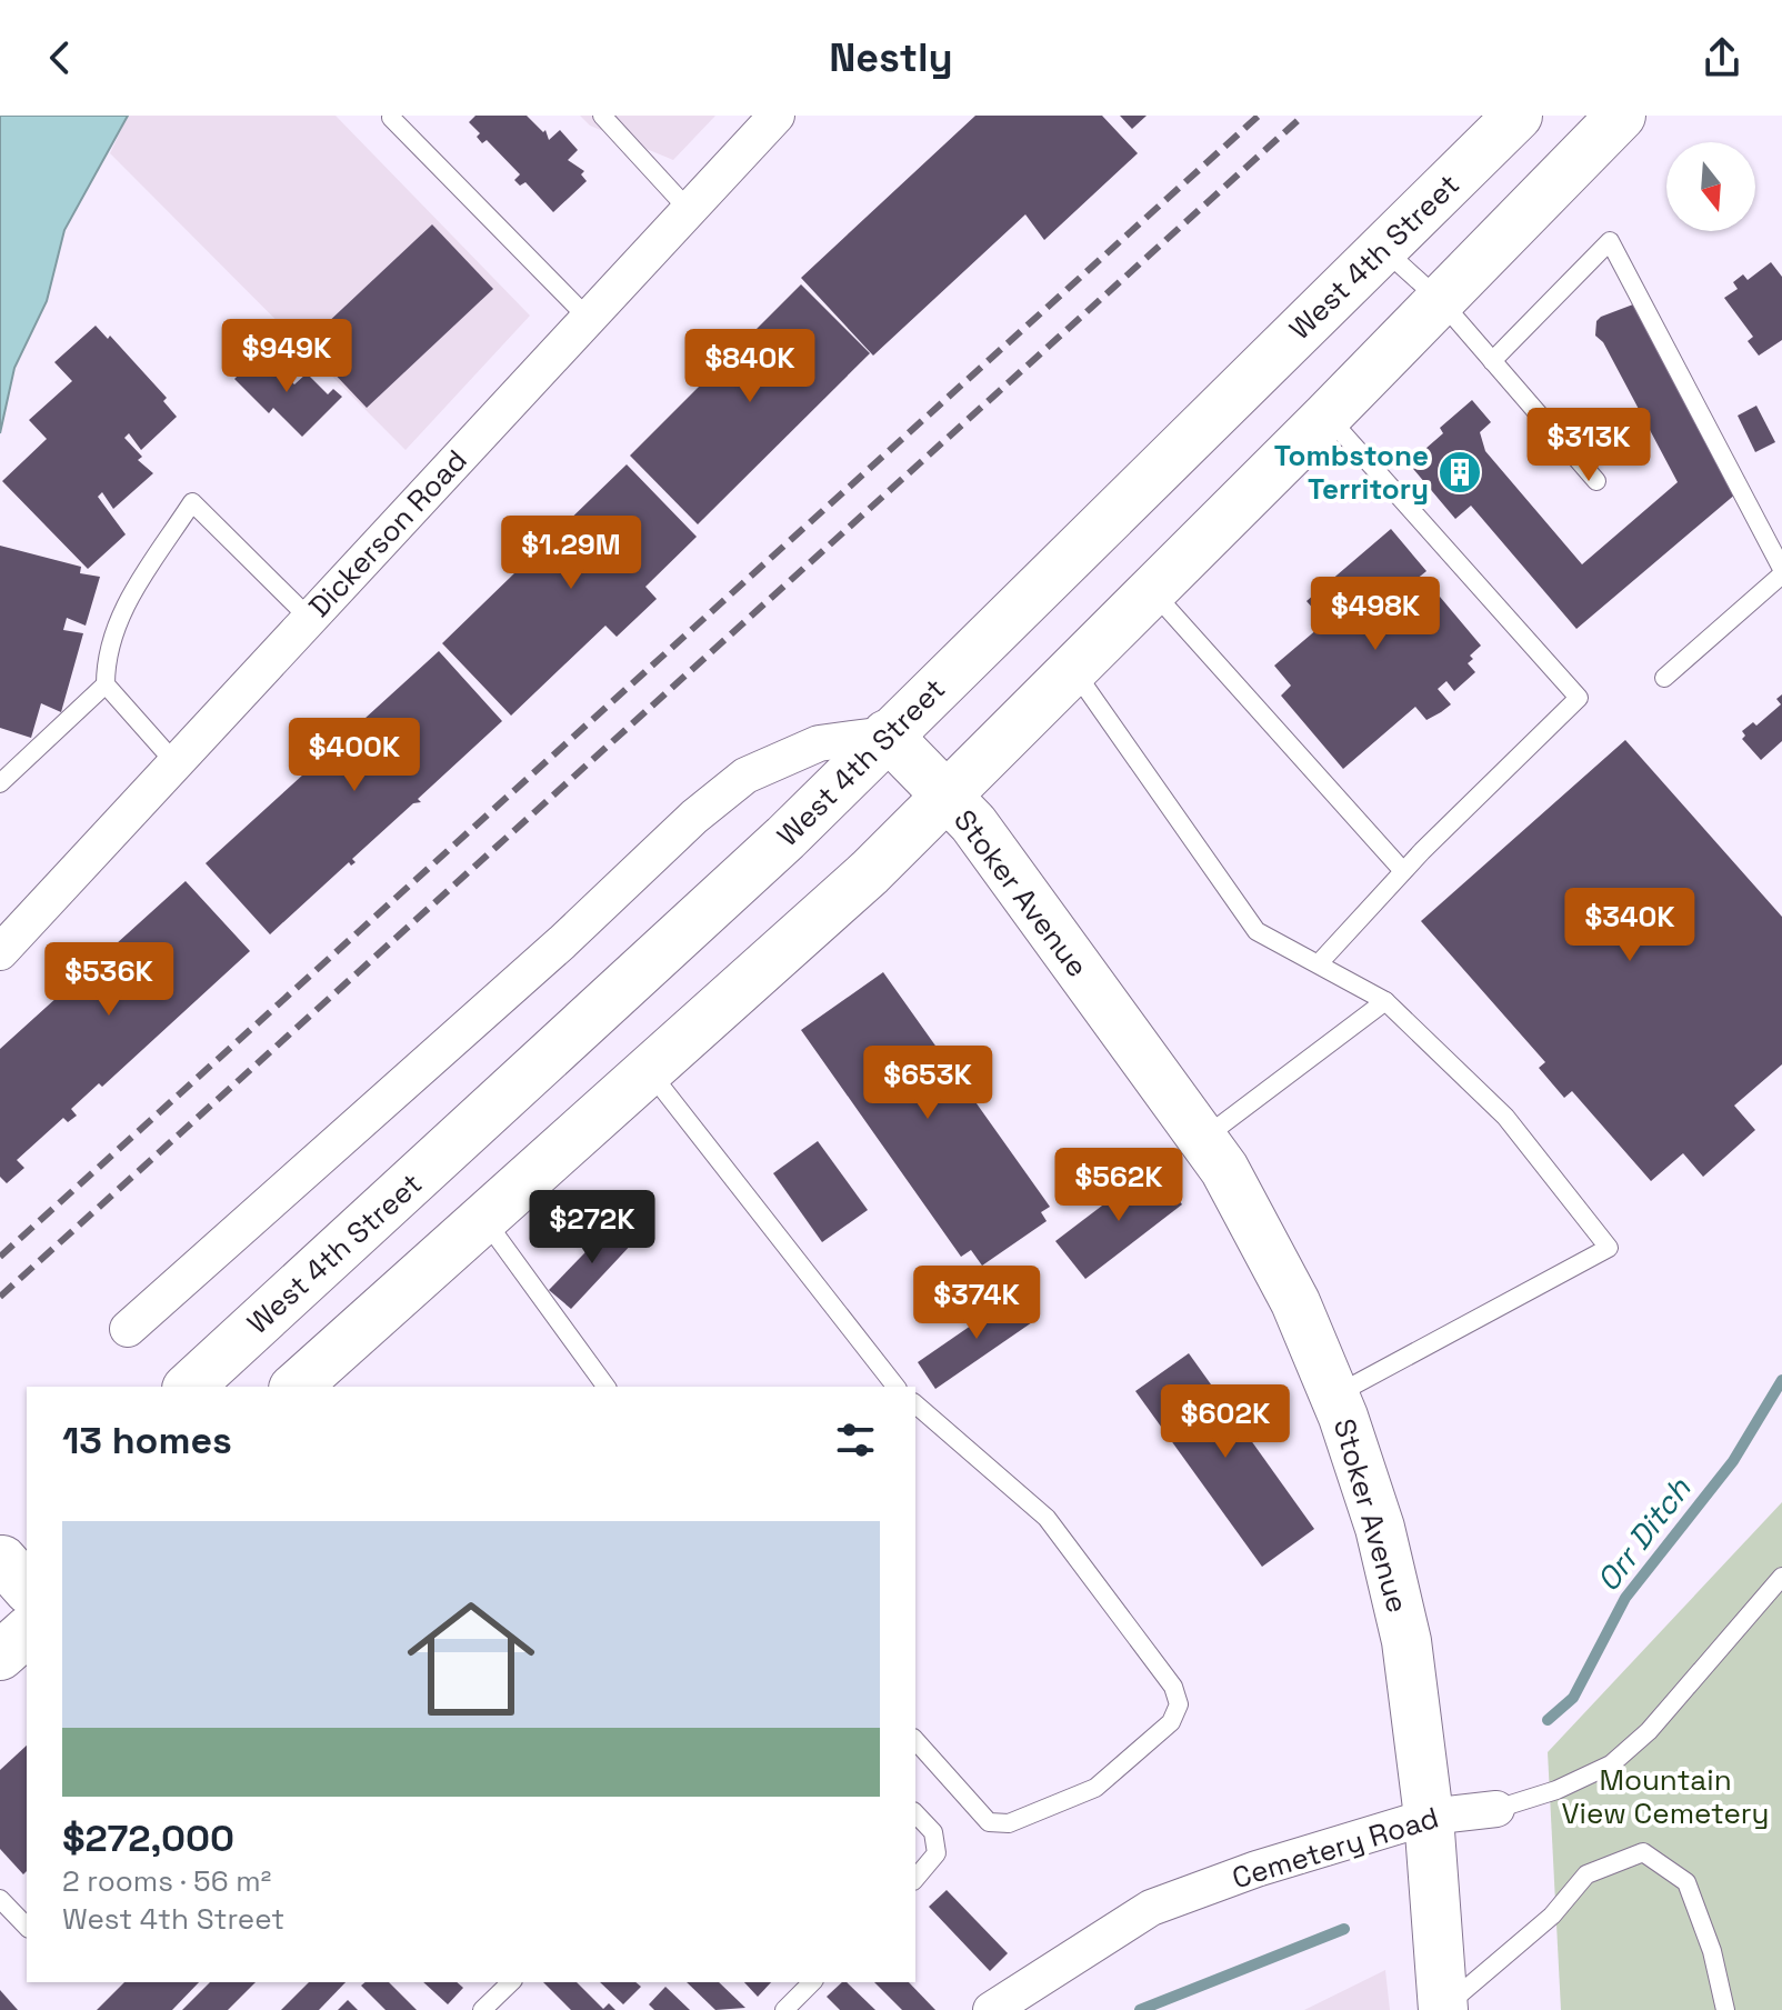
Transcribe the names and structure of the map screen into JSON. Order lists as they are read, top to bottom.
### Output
{
  "streets": {
    "main road": ["West 4th Street", "Stoker Avenue"],
    "street": ["Dickerson Road", "Cemetery Road"]
  },
  "crossings": [
    ["West 4th Street", "Stoker Avenue"],
    ["Stoker Avenue", "Cemetery Road"]
  ],
  "water": ["Orr Ditch"],
  "parks": ["Mountain View Cemetery"],
  "places": {
    "building": ["Tombstone Territory"]
  },
  "north": "bottom",
  "page": {
    "header": "Nestly",
    "price": [
      "$949K",
      "$840K",
      "$313K",
      "$1.29M",
      "$498K",
      "$400K",
      "$340K",
      "$536K",
      "$653K",
      "$562K",
      "$272K",
      "$374K",
      "$602K"
    ],
    "heading": "13 homes",
    "list": [
      {
        "name": "$272,000",
        "note": "2 rooms · 56 m² · West 4th Street"
      }
    ]
  }
}
